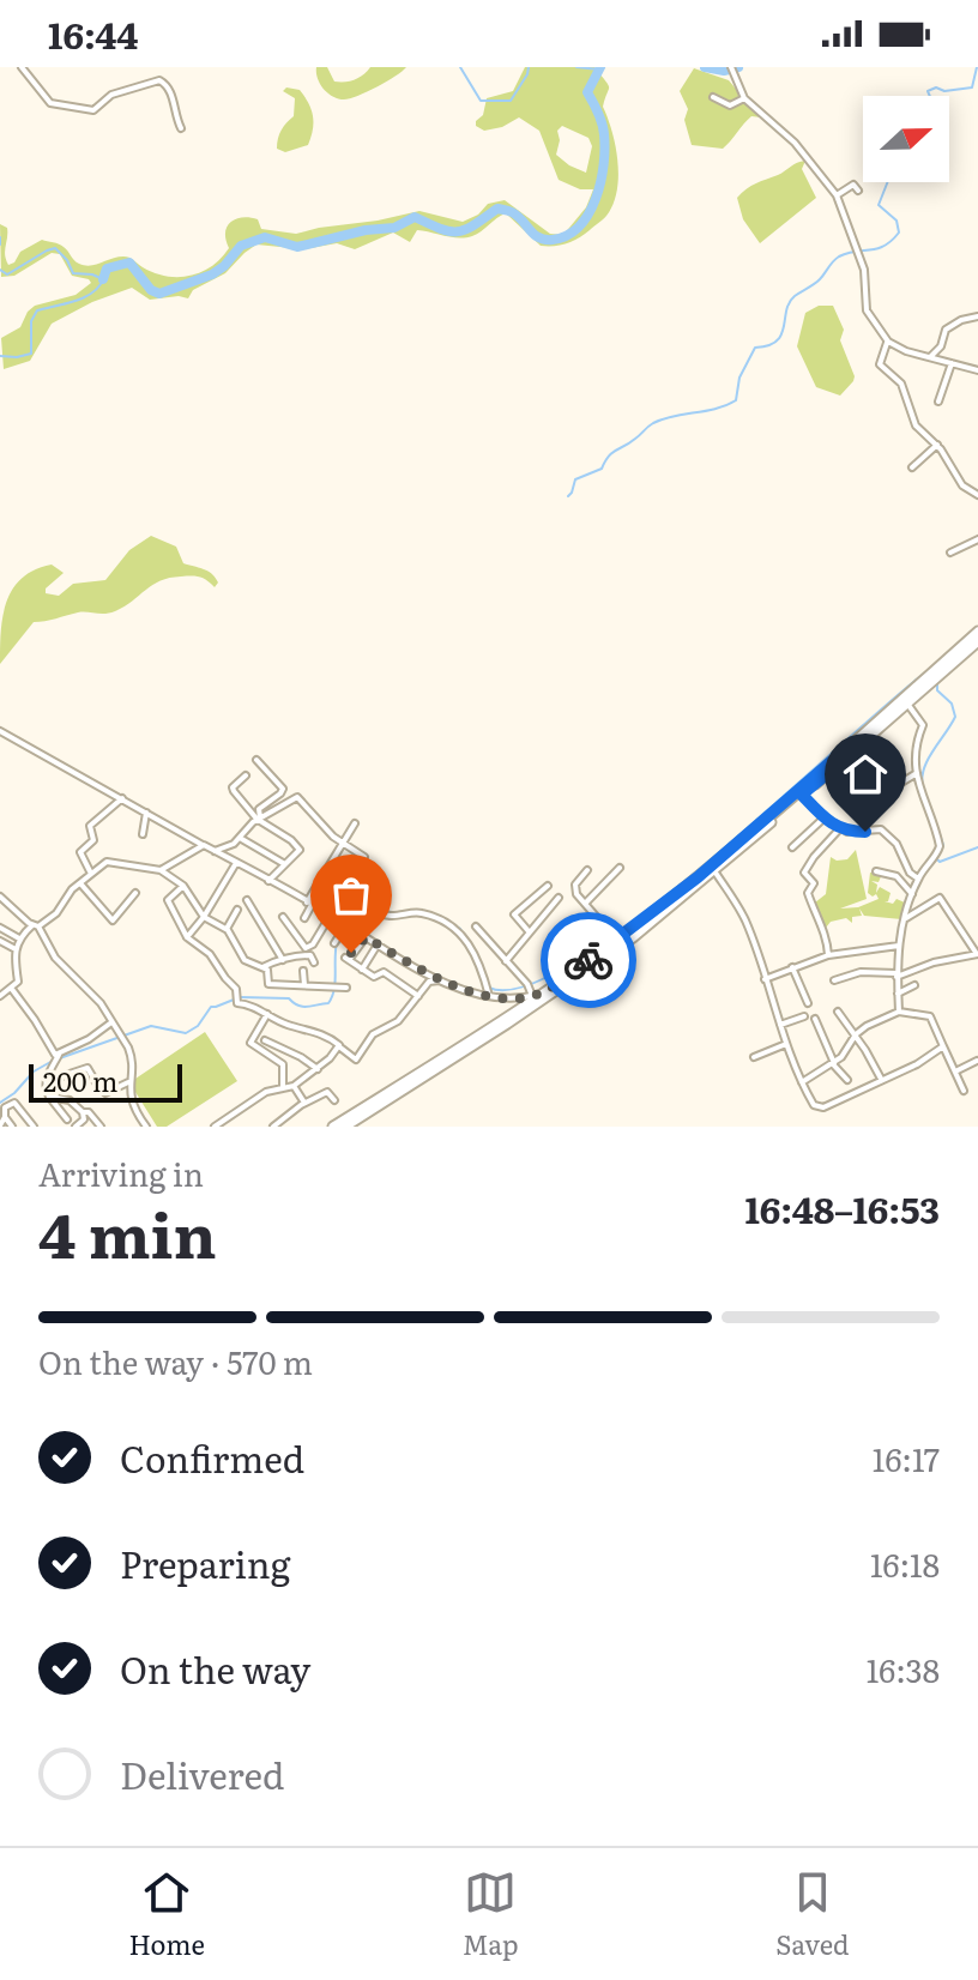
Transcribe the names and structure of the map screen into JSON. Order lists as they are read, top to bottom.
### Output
{
  "scale_bar": "200 m",
  "north": "right",
  "page": {
    "status": "16:44",
    "scale": "200 m",
    "heading": ["4 min", "Arriving in", "16:48–16:53"],
    "bar": "On the way · 570 m",
    "list": [
      ["Confirmed", "16:17"],
      ["Preparing", "16:18"],
      ["On the way", "16:38"],
      "Delivered"
    ],
    "tabs": ["Home", "Map", "Saved"]
  }
}
